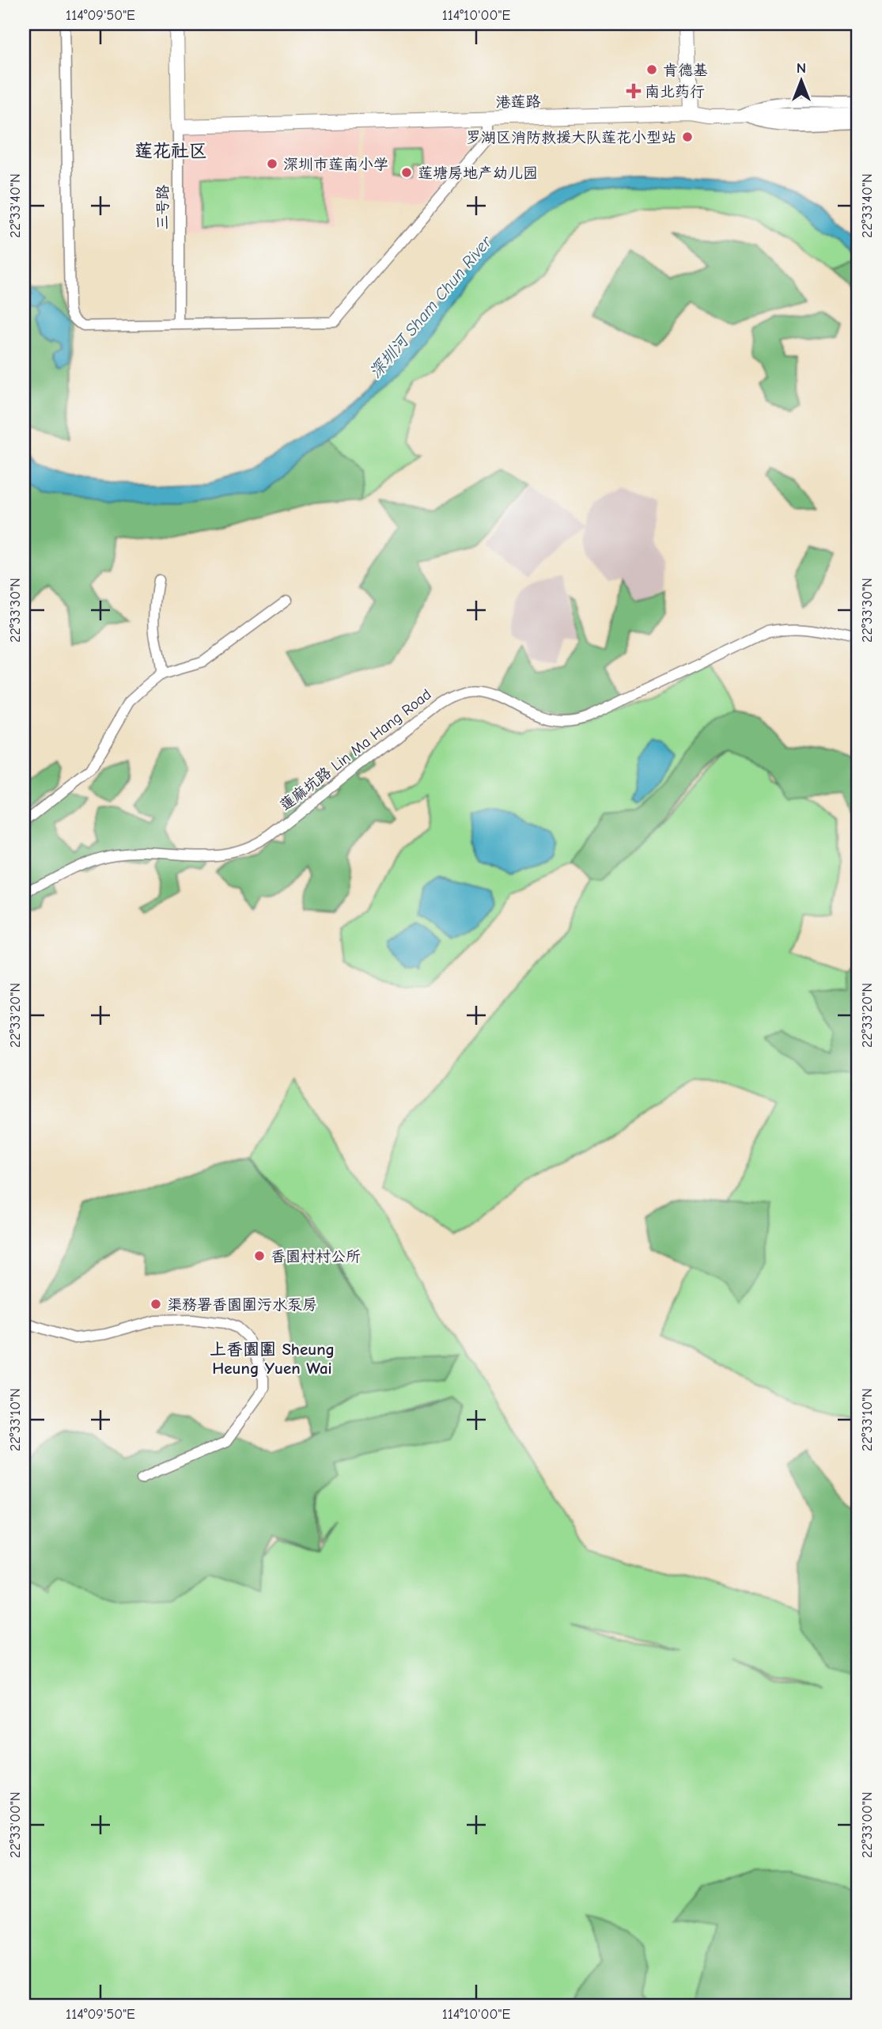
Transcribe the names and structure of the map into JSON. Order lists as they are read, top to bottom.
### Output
{
  "streets": {
    "street": ["港莲路", "三号路", "蓮麻坑路 Lin Ma Hang Road"]
  },
  "crossings": [
    ["港莲路", "三号路"]
  ],
  "districts": ["莲花社区", "上香園圍 Sheung Heung Yuen Wai"],
  "water": ["深圳河 Sham Chun River"],
  "places": {
    "other": [
      "肯德基",
      "罗湖区消防救援大队莲花小型站",
      "深圳市莲南小学",
      "莲塘房地产幼儿园",
      "香園村村公所",
      "渠務署香園圍污水泵房"
    ],
    "health": ["南北药行"]
  },
  "north": "top",
  "coordinates": [
    "114°09'50\"E",
    "114°10'00\"E",
    "22°33'40\"N",
    "22°33'30\"N",
    "22°33'20\"N",
    "22°33'10\"N",
    "22°33'00\"N"
  ]
}
